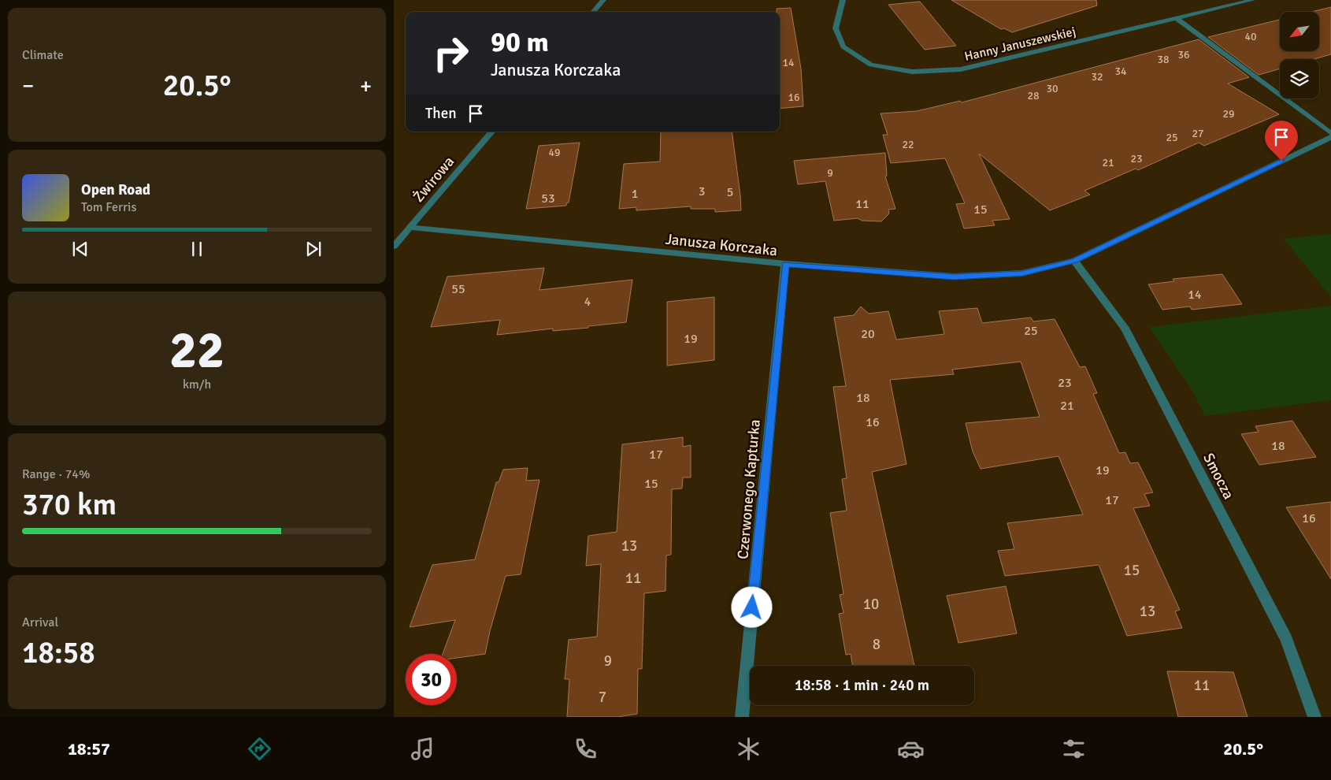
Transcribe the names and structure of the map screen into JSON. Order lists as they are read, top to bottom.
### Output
{
  "streets": {
    "street": [
      "Hanny Januszewskiej",
      "Żwirowa",
      "Janusza Korczaka",
      "Smocza",
      "Czerwonego Kapturka"
    ]
  },
  "crossings": [
    ["Żwirowa", "Janusza Korczaka"],
    ["Janusza Korczaka", "Smocza"],
    ["Janusza Korczaka", "Czerwonego Kapturka"]
  ],
  "house_numbers": [
    "40",
    "36",
    "38",
    "14",
    "34",
    "32",
    "30",
    "28",
    "16",
    "29",
    "27",
    "25",
    "22",
    "49",
    "23",
    "21",
    "9",
    "3",
    "5",
    "1",
    "53",
    "11",
    "15",
    "55",
    "14",
    "4",
    "25",
    "20",
    "19",
    "23",
    "18",
    "21",
    "16",
    "18",
    "17",
    "19",
    "15",
    "17",
    "16",
    "13",
    "15",
    "11",
    "10",
    "13",
    "8",
    "9",
    "11",
    "7"
  ],
  "north": "bottom left",
  "page": {
    "tile": [
      "Climate",
      ["22", "km/h"],
      ["Range · 74%", "370 km"],
      ["Arrival", "18:58"]
    ],
    "turn": ["90 m", "Janusza Korczaka"],
    "heat": ["−", "20.5°", "+"],
    "then": "Then",
    "song": ["Open Road", "Tom Ferris"],
    "limit": "30",
    "trip": "18:58 · 1 min · 240 m",
    "tabs": ["18:57", "20.5°"]
  }
}
